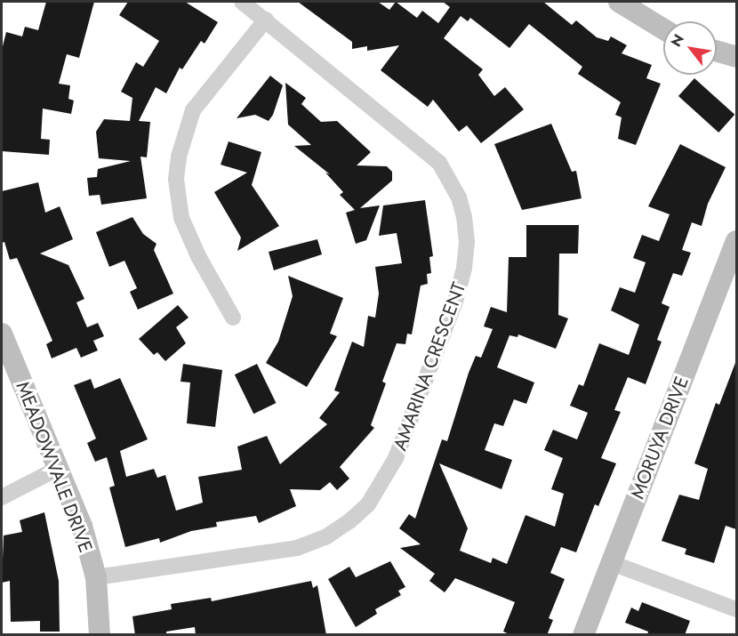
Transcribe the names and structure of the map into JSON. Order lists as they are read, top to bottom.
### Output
{
  "streets": {
    "street": ["AMARINA CRESCENT", "MORUYA DRIVE", "MEADOWVALE DRIVE"]
  },
  "crossings": [
    ["AMARINA CRESCENT", "MEADOWVALE DRIVE"]
  ],
  "north": "top left"
}
